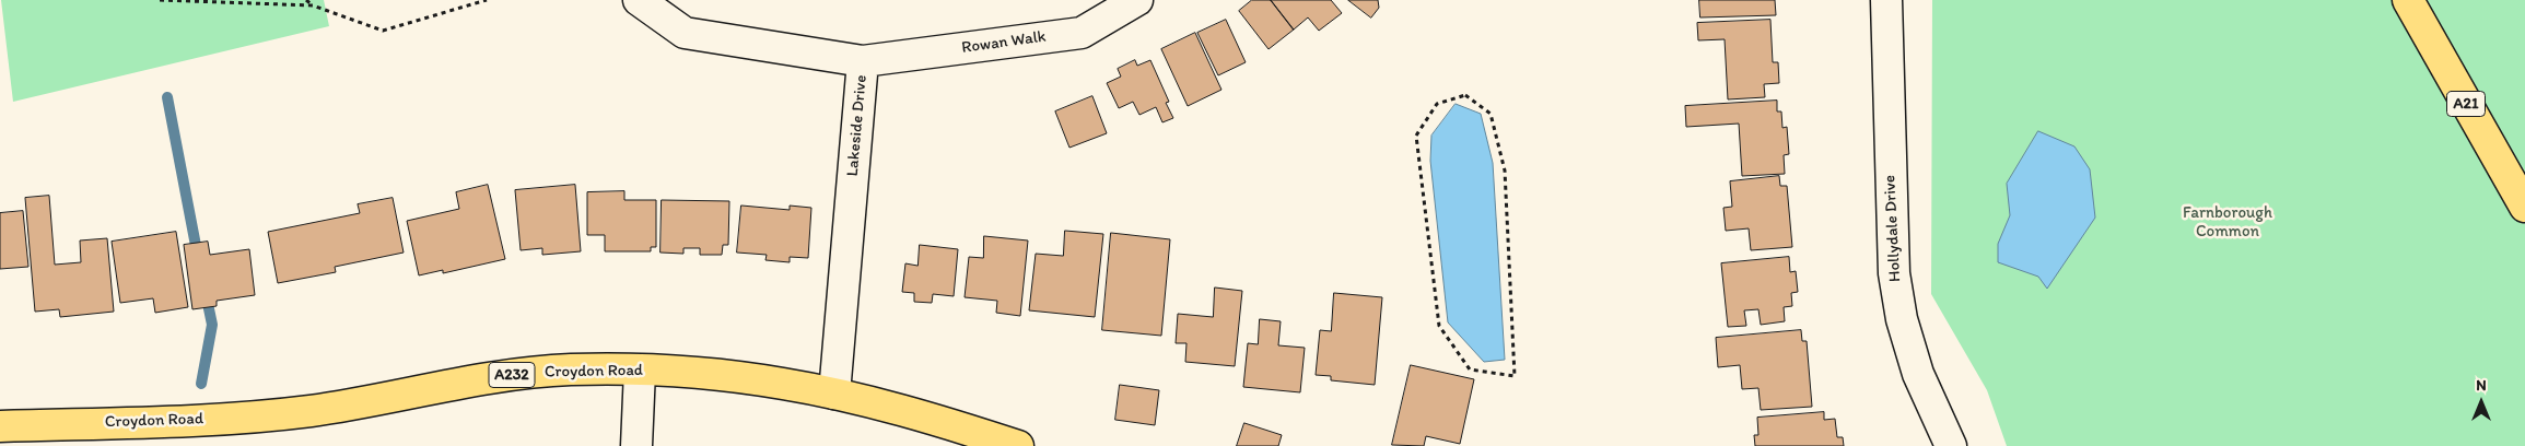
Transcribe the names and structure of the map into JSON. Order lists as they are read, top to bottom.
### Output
{
  "streets": {
    "highway": ["A21", "Croydon Road", "A232"],
    "street": ["Rowan Walk", "Lakeside Drive", "Hollydale Drive"]
  },
  "crossings": [
    ["Rowan Walk", "Lakeside Drive"],
    ["Lakeside Drive", "Croydon Road"]
  ],
  "parks": ["Farnborough Common"],
  "north": "top"
}
